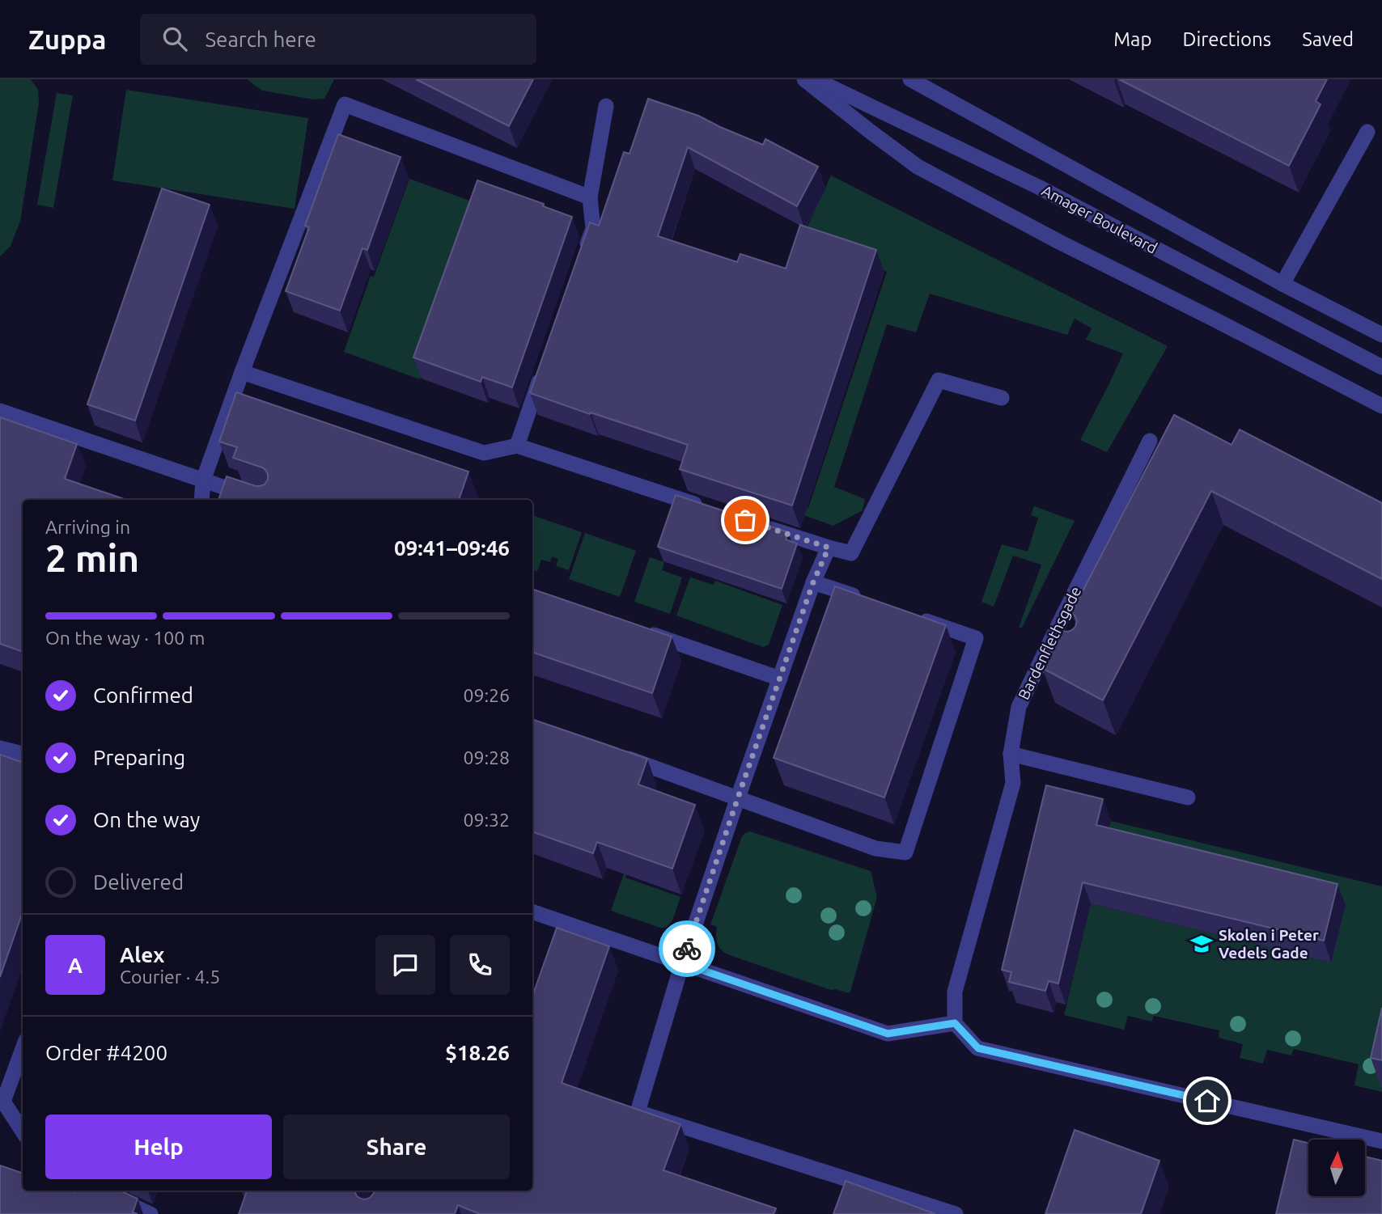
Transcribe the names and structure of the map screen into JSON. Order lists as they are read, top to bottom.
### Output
{
  "streets": {
    "street": ["Amager Boulevard", "Bardenflethsgade"]
  },
  "places": {
    "school or university": ["Skolen i Peter Vedels Gade"]
  },
  "north": "top",
  "page": {
    "header": "Zuppa",
    "search": "Search here",
    "nav": ["Map", "Directions", "Saved"],
    "heading": ["2 min", "Arriving in", "09:41–09:46"],
    "panel": [
      "Alex",
      "Courier · 4.5",
      "Order #4200",
      "$18.26"
    ],
    "bar": "On the way · 100 m",
    "list": [
      ["Confirmed", "09:26"],
      ["Preparing", "09:28"],
      ["On the way", "09:32"],
      "Delivered"
    ],
    "round": "A",
    "buttons": ["Help", "Share"]
  }
}
